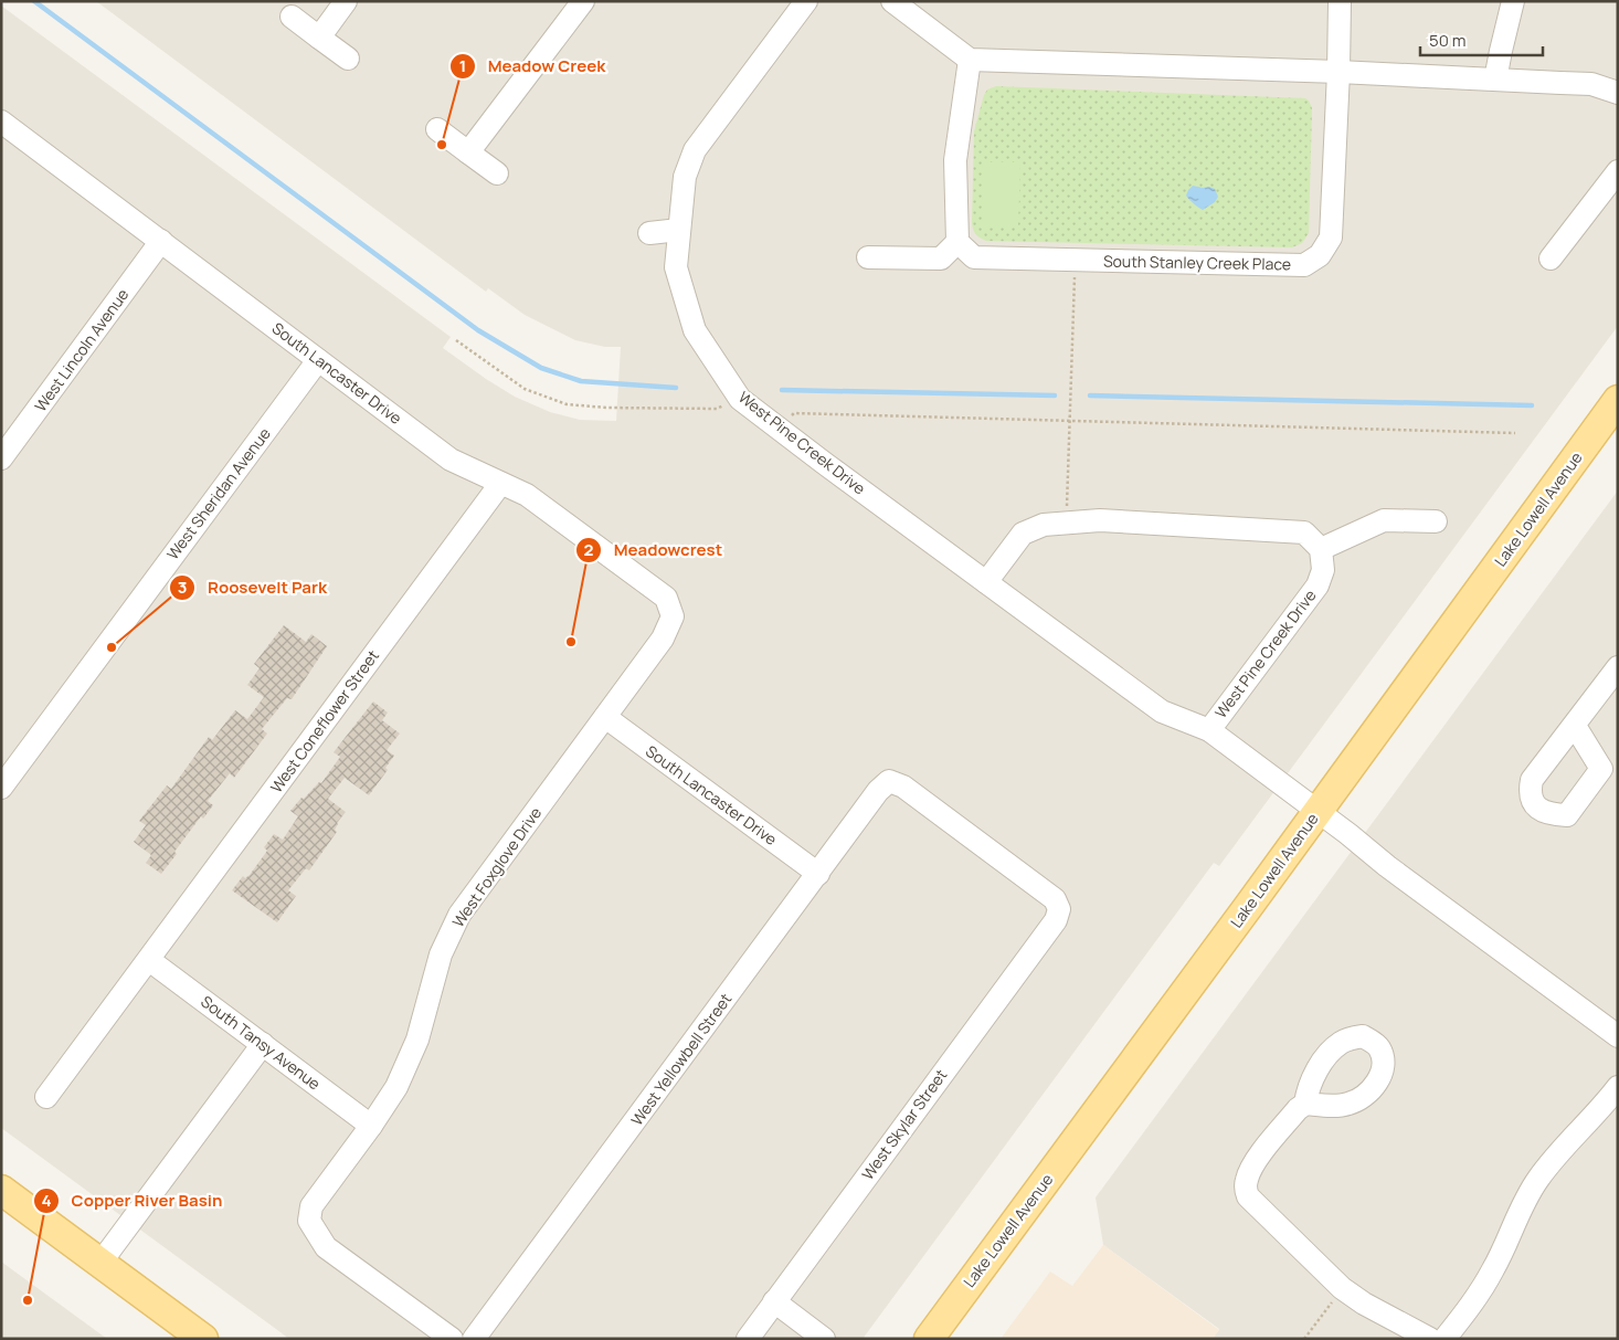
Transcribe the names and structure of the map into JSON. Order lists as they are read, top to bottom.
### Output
{
  "streets": {
    "main road": ["Lake Lowell Avenue"],
    "street": [
      "South Stanley Creek Place",
      "West Lincoln Avenue",
      "South Lancaster Drive",
      "West Pine Creek Drive",
      "West Sheridan Avenue",
      "West Coneflower Street",
      "West Foxglove Drive",
      "South Tansy Avenue",
      "West Yellowbell Street",
      "West Skylar Street"
    ]
  },
  "crossings": [
    ["West Lincoln Avenue", "South Lancaster Drive"],
    ["South Lancaster Drive", "West Sheridan Avenue"],
    ["South Lancaster Drive", "West Coneflower Street"],
    ["South Lancaster Drive", "West Foxglove Drive"],
    ["South Lancaster Drive", "West Yellowbell Street"],
    ["West Pine Creek Drive", "Lake Lowell Avenue"],
    ["West Coneflower Street", "South Tansy Avenue"],
    ["West Foxglove Drive", "South Tansy Avenue"],
    ["West Yellowbell Street", "West Skylar Street"]
  ],
  "places": [
    "Meadow Creek",
    "Meadowcrest",
    "Roosevelt Park",
    "Copper River Basin"
  ],
  "scale_bar": "50 m"
}
